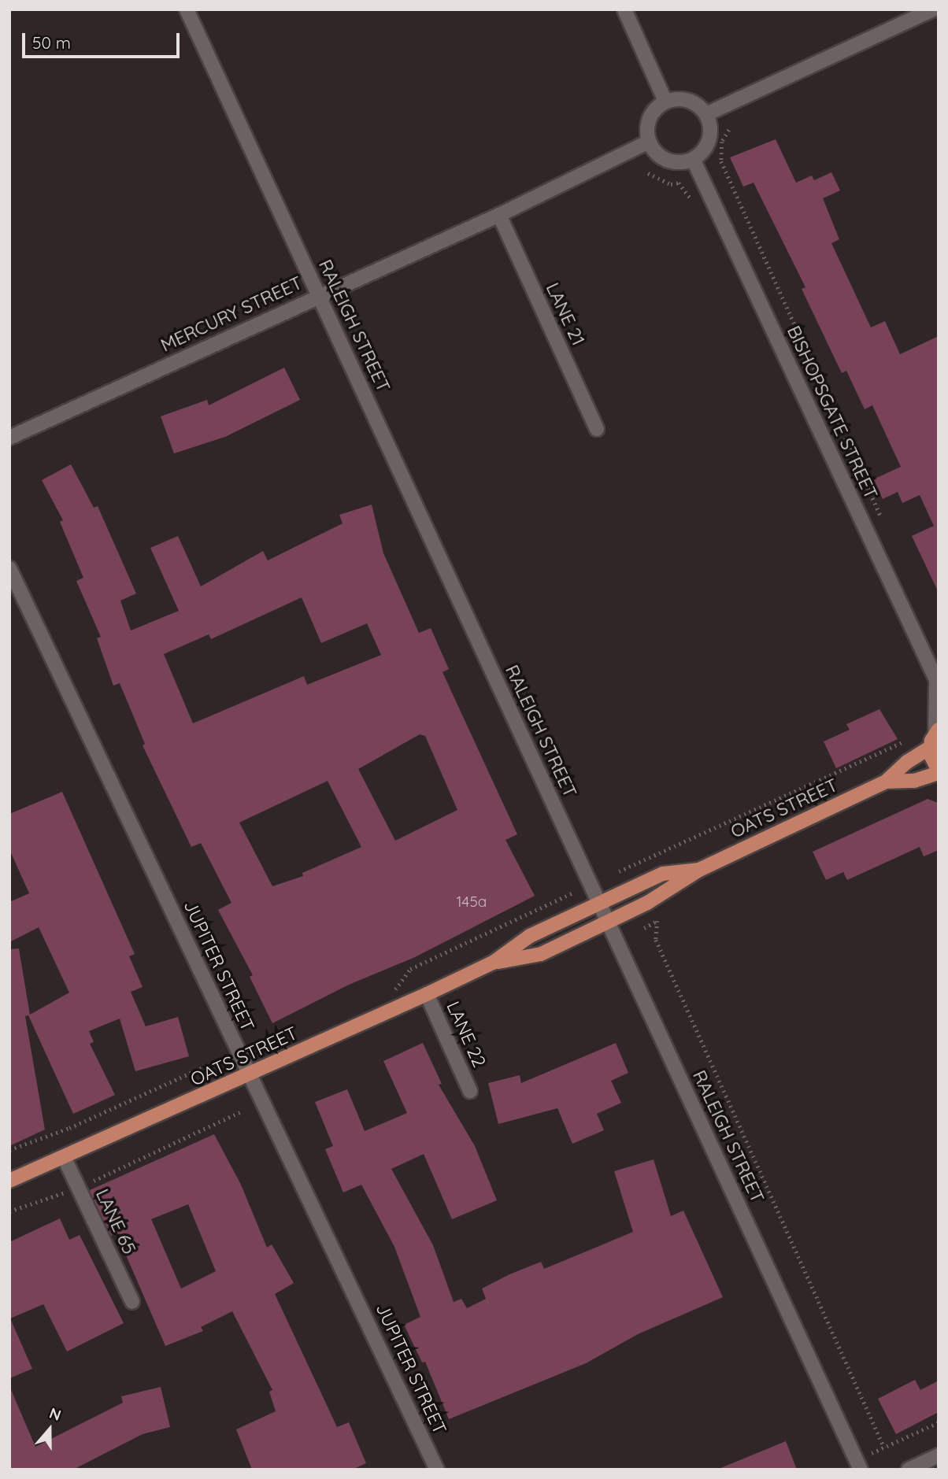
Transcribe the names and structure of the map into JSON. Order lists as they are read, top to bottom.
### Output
{
  "streets": {
    "main road": ["OATS STREET"],
    "street": [
      "MERCURY STREET",
      "LANE 21",
      "RALEIGH STREET",
      "BISHOPSGATE STREET",
      "JUPITER STREET",
      "LANE 22",
      "LANE 65"
    ]
  },
  "crossings": [
    ["MERCURY STREET", "LANE 21"],
    ["MERCURY STREET", "RALEIGH STREET"],
    ["MERCURY STREET", "BISHOPSGATE STREET"],
    ["RALEIGH STREET", "OATS STREET"],
    ["BISHOPSGATE STREET", "OATS STREET"],
    ["OATS STREET", "JUPITER STREET"],
    ["OATS STREET", "LANE 22"],
    ["OATS STREET", "LANE 65"]
  ],
  "house_numbers": ["145a"],
  "scale_bar": "50 m",
  "north": "top"
}
